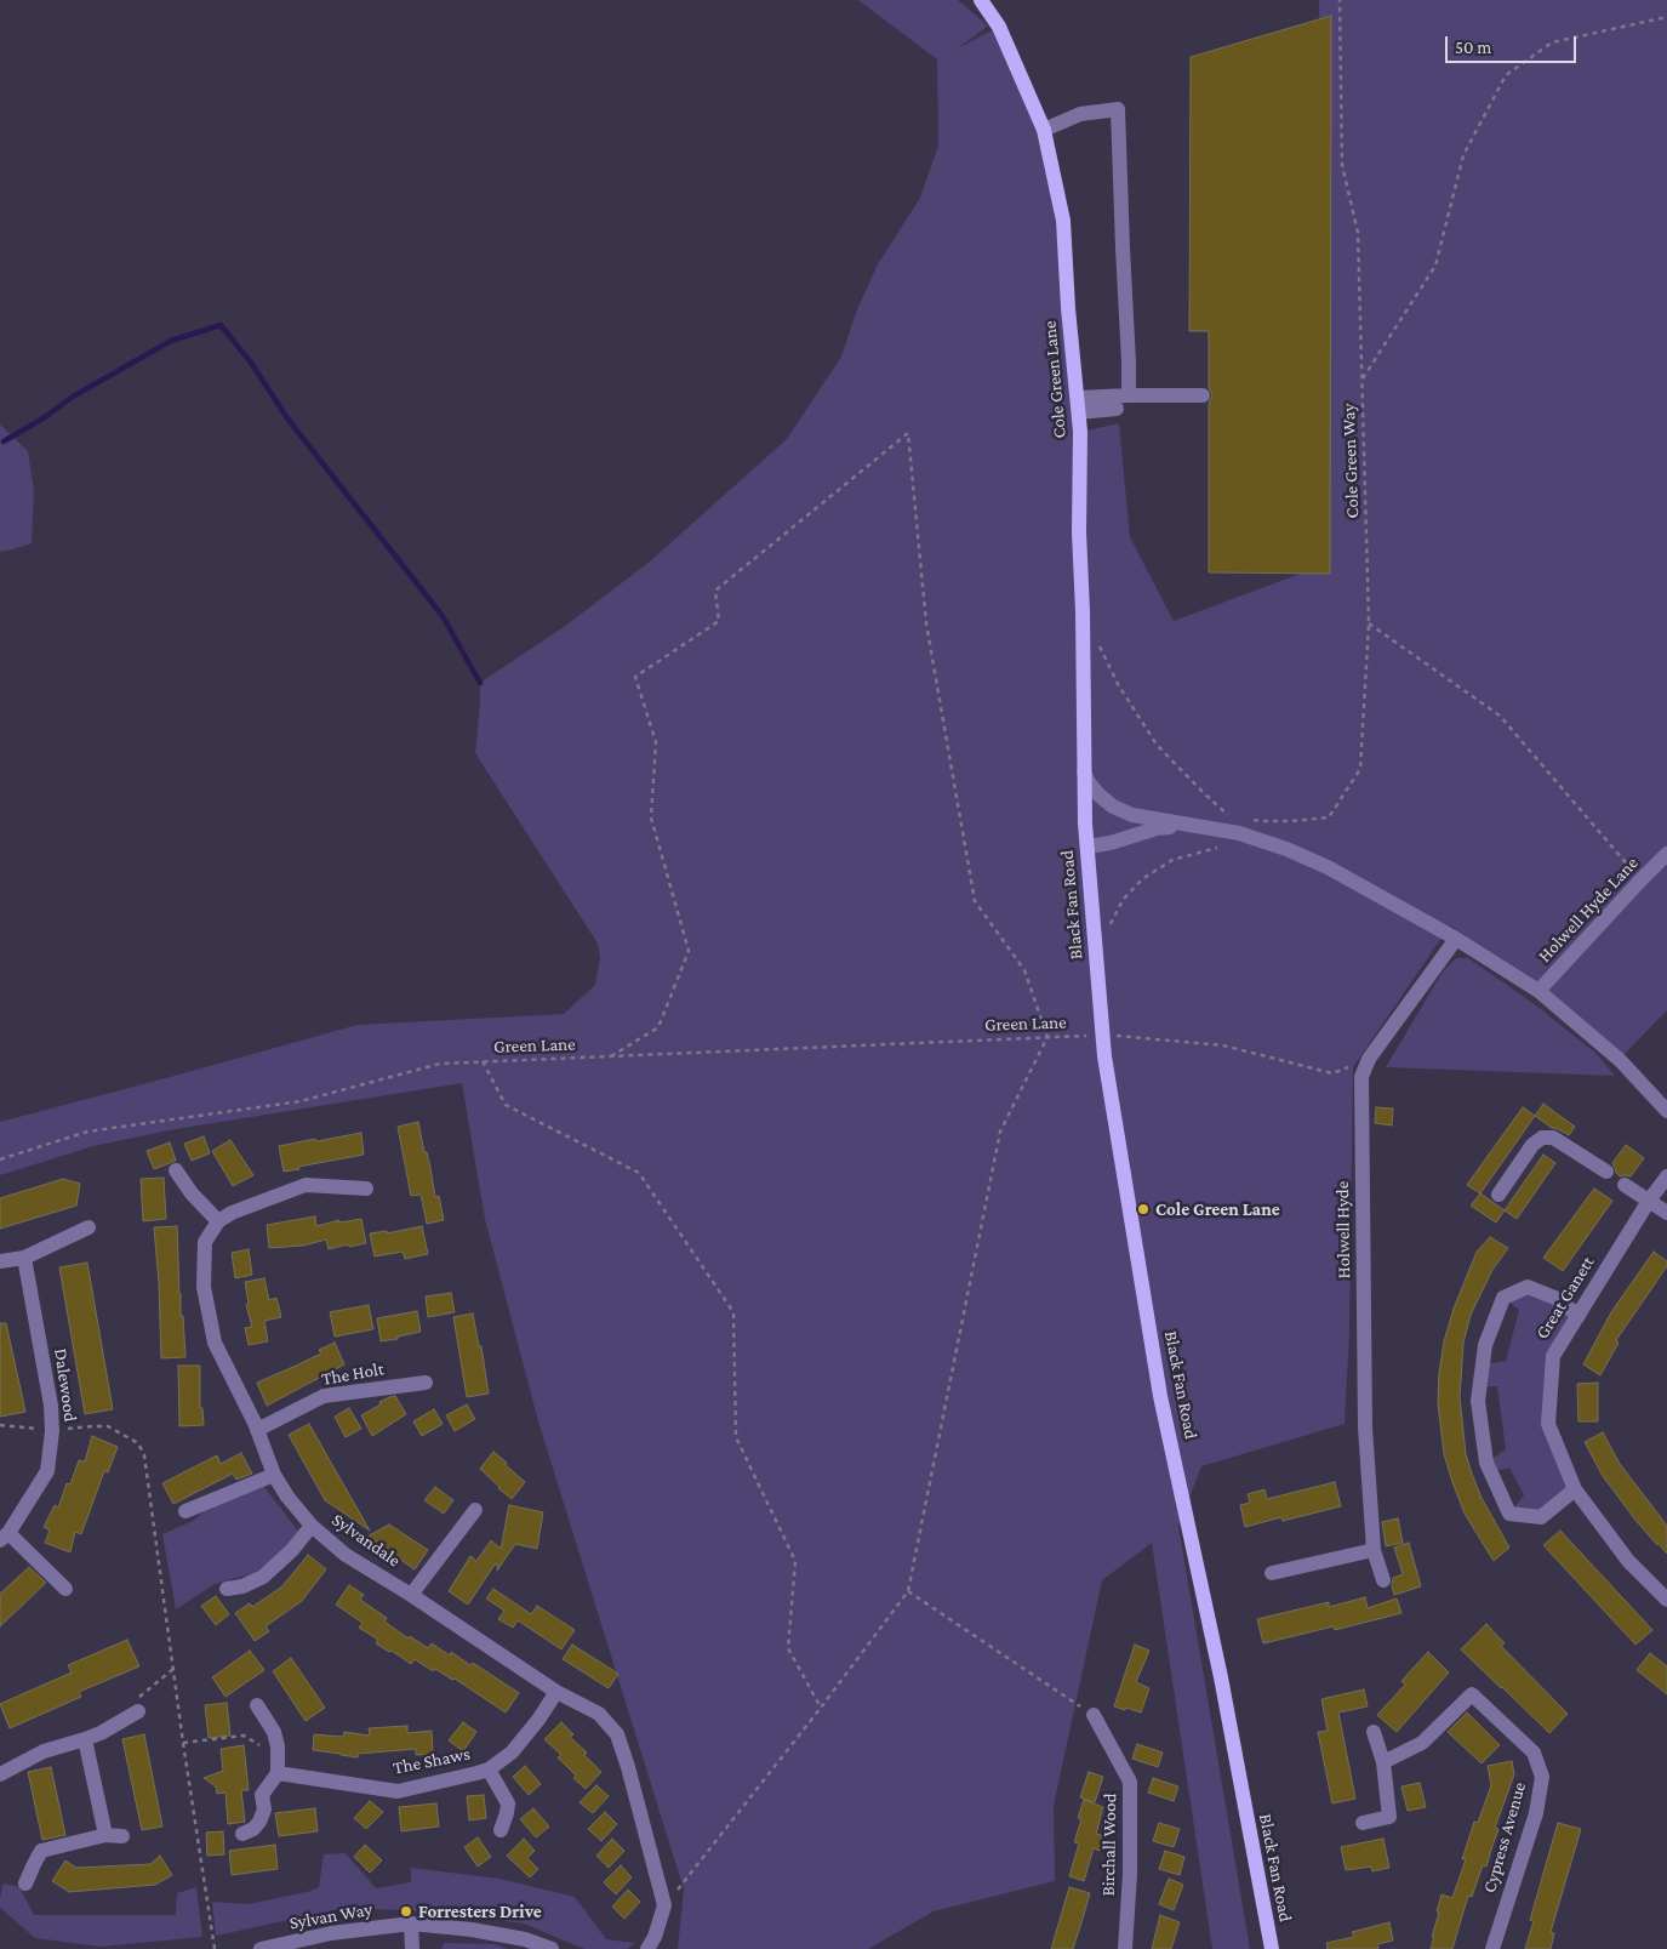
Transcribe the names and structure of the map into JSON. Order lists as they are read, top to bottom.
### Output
{
  "streets": {
    "main road": ["Cole Green Lane", "Black Fan Road"],
    "street": [
      "Holwell Hyde Lane",
      "Holwell Hyde",
      "Great Ganett",
      "The Holt",
      "Dalewood",
      "Sylvandale",
      "The Shaws",
      "Cypress Avenue",
      "Birchall Wood",
      "Sylvan Way"
    ],
    "path": ["Cole Green Way", "Green Lane"]
  },
  "crossings": [
    ["Cole Green Lane", "Black Fan Road"],
    ["The Holt", "Sylvandale"],
    ["Sylvandale", "The Shaws"]
  ],
  "places": ["Cole Green Lane", "Forresters Drive"],
  "scale_bar": "50 m"
}
